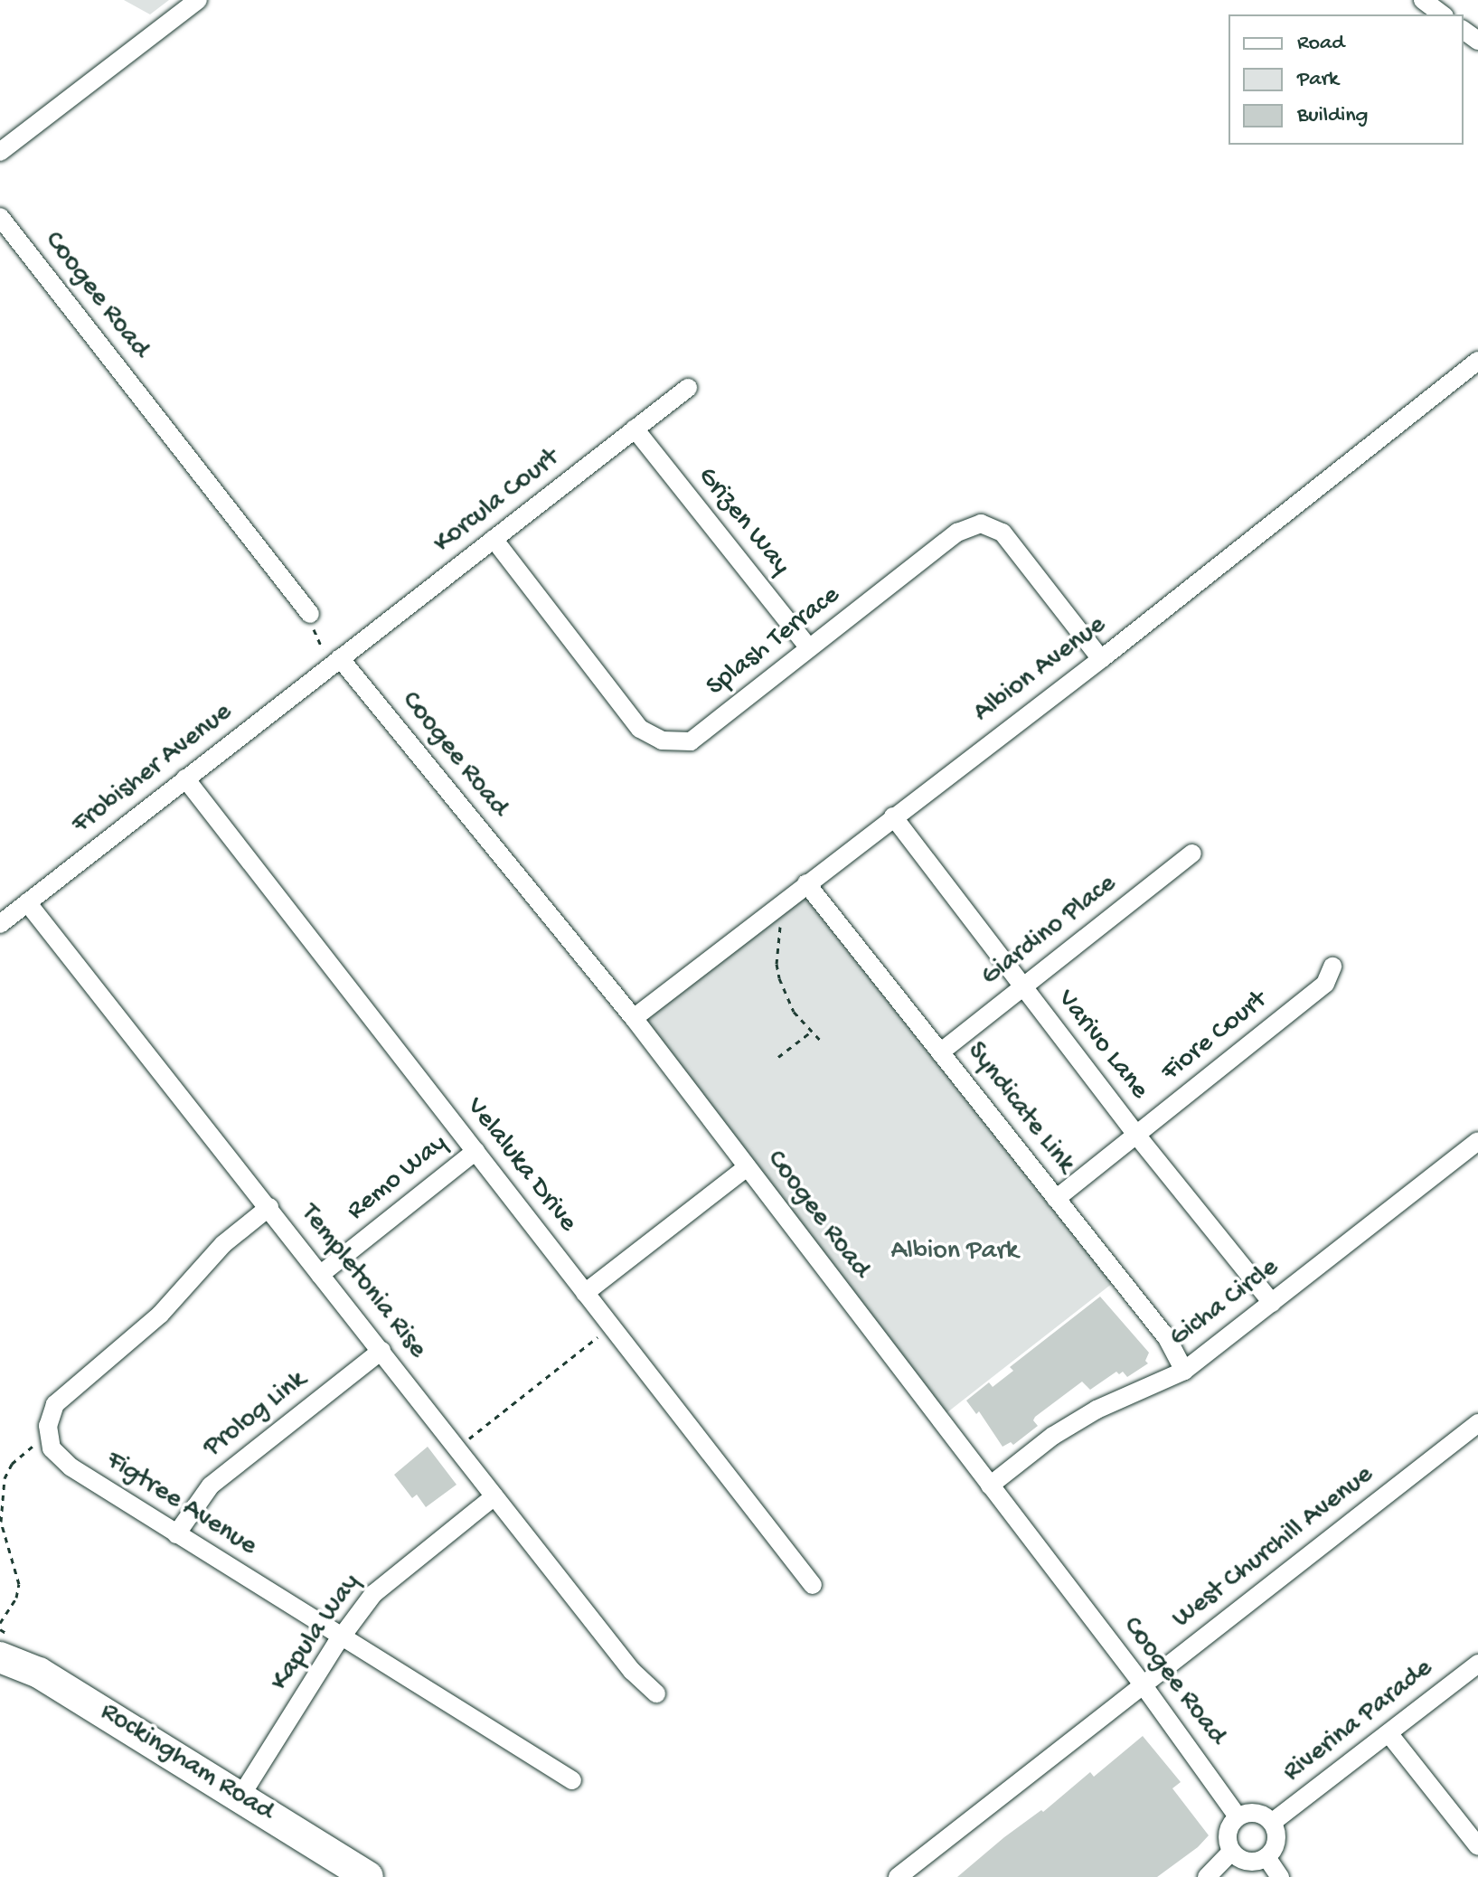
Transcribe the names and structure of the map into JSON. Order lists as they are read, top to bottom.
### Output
{
  "streets": {
    "main road": ["Rockingham Road"],
    "street": [
      "Coogee Road",
      "Korcula Court",
      "Grizen Way",
      "Splash Terrace",
      "Albion Avenue",
      "Frobisher Avenue",
      "Giardino Place",
      "Fiore Court",
      "Varivo Lane",
      "Syndicate Link",
      "Velaluka Drive",
      "Remo Way",
      "Templetonia Rise",
      "Gicha Circle",
      "Prolog Link",
      "Figtree Avenue",
      "West Churchill Avenue",
      "Kapula Way",
      "Riverina Parade"
    ]
  },
  "crossings": [
    ["Coogee Road", "Korcula Court"],
    ["Coogee Road", "Albion Avenue"],
    ["Coogee Road", "Frobisher Avenue"],
    ["Coogee Road", "Gicha Circle"],
    ["Coogee Road", "West Churchill Avenue"],
    ["Coogee Road", "Riverina Parade"],
    ["Korcula Court", "Grizen Way"],
    ["Korcula Court", "Splash Terrace"],
    ["Korcula Court", "Frobisher Avenue"],
    ["Grizen Way", "Splash Terrace"],
    ["Splash Terrace", "Albion Avenue"],
    ["Albion Avenue", "Varivo Lane"],
    ["Albion Avenue", "Syndicate Link"],
    ["Frobisher Avenue", "Velaluka Drive"],
    ["Frobisher Avenue", "Templetonia Rise"],
    ["Giardino Place", "Varivo Lane"],
    ["Giardino Place", "Syndicate Link"],
    ["Fiore Court", "Varivo Lane"],
    ["Fiore Court", "Syndicate Link"],
    ["Varivo Lane", "Gicha Circle"],
    ["Syndicate Link", "Gicha Circle"],
    ["Velaluka Drive", "Remo Way"],
    ["Remo Way", "Templetonia Rise"],
    ["Templetonia Rise", "Prolog Link"],
    ["Templetonia Rise", "Kapula Way"],
    ["Prolog Link", "Figtree Avenue"],
    ["Figtree Avenue", "Kapula Way"],
    ["Kapula Way", "Rockingham Road"]
  ],
  "parks": ["Albion Park"],
  "legend": ["Road", "Park", "Building"]
}
